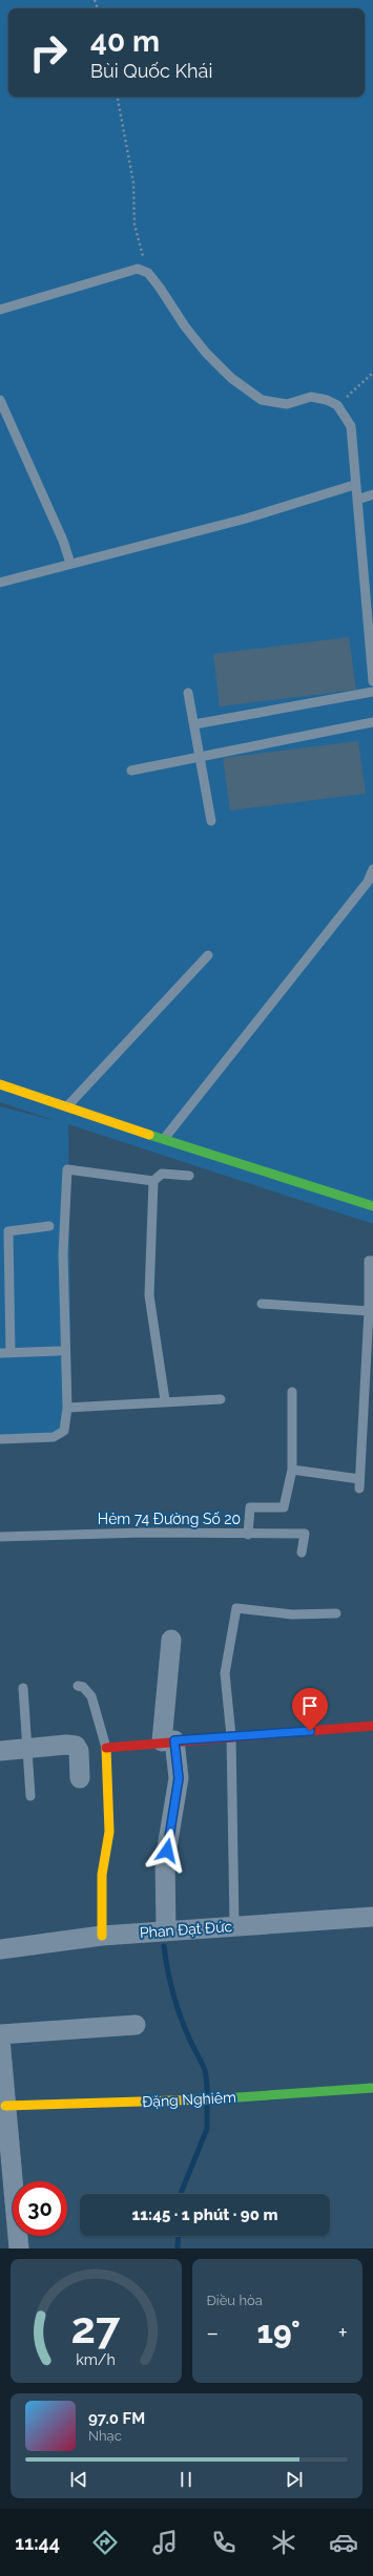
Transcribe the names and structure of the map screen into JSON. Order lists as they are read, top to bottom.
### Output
{
  "streets": {
    "street": ["Phan Đạt Đức", "Đặng Nghiêm"],
    "lane": ["Hẻm 74 Đường Số 20"]
  },
  "page": {
    "turn": ["40 m", "Bùi Quốc Khái"],
    "limit": "30",
    "trip": "11:45 · 1 phút · 90 m",
    "tile": "Điều hòa",
    "heat": ["−", "19°", "+"],
    "song": ["97.0 FM", "Nhạc"],
    "tabs": "11:44",
    "gauge": ["27", "km/h"]
  }
}
